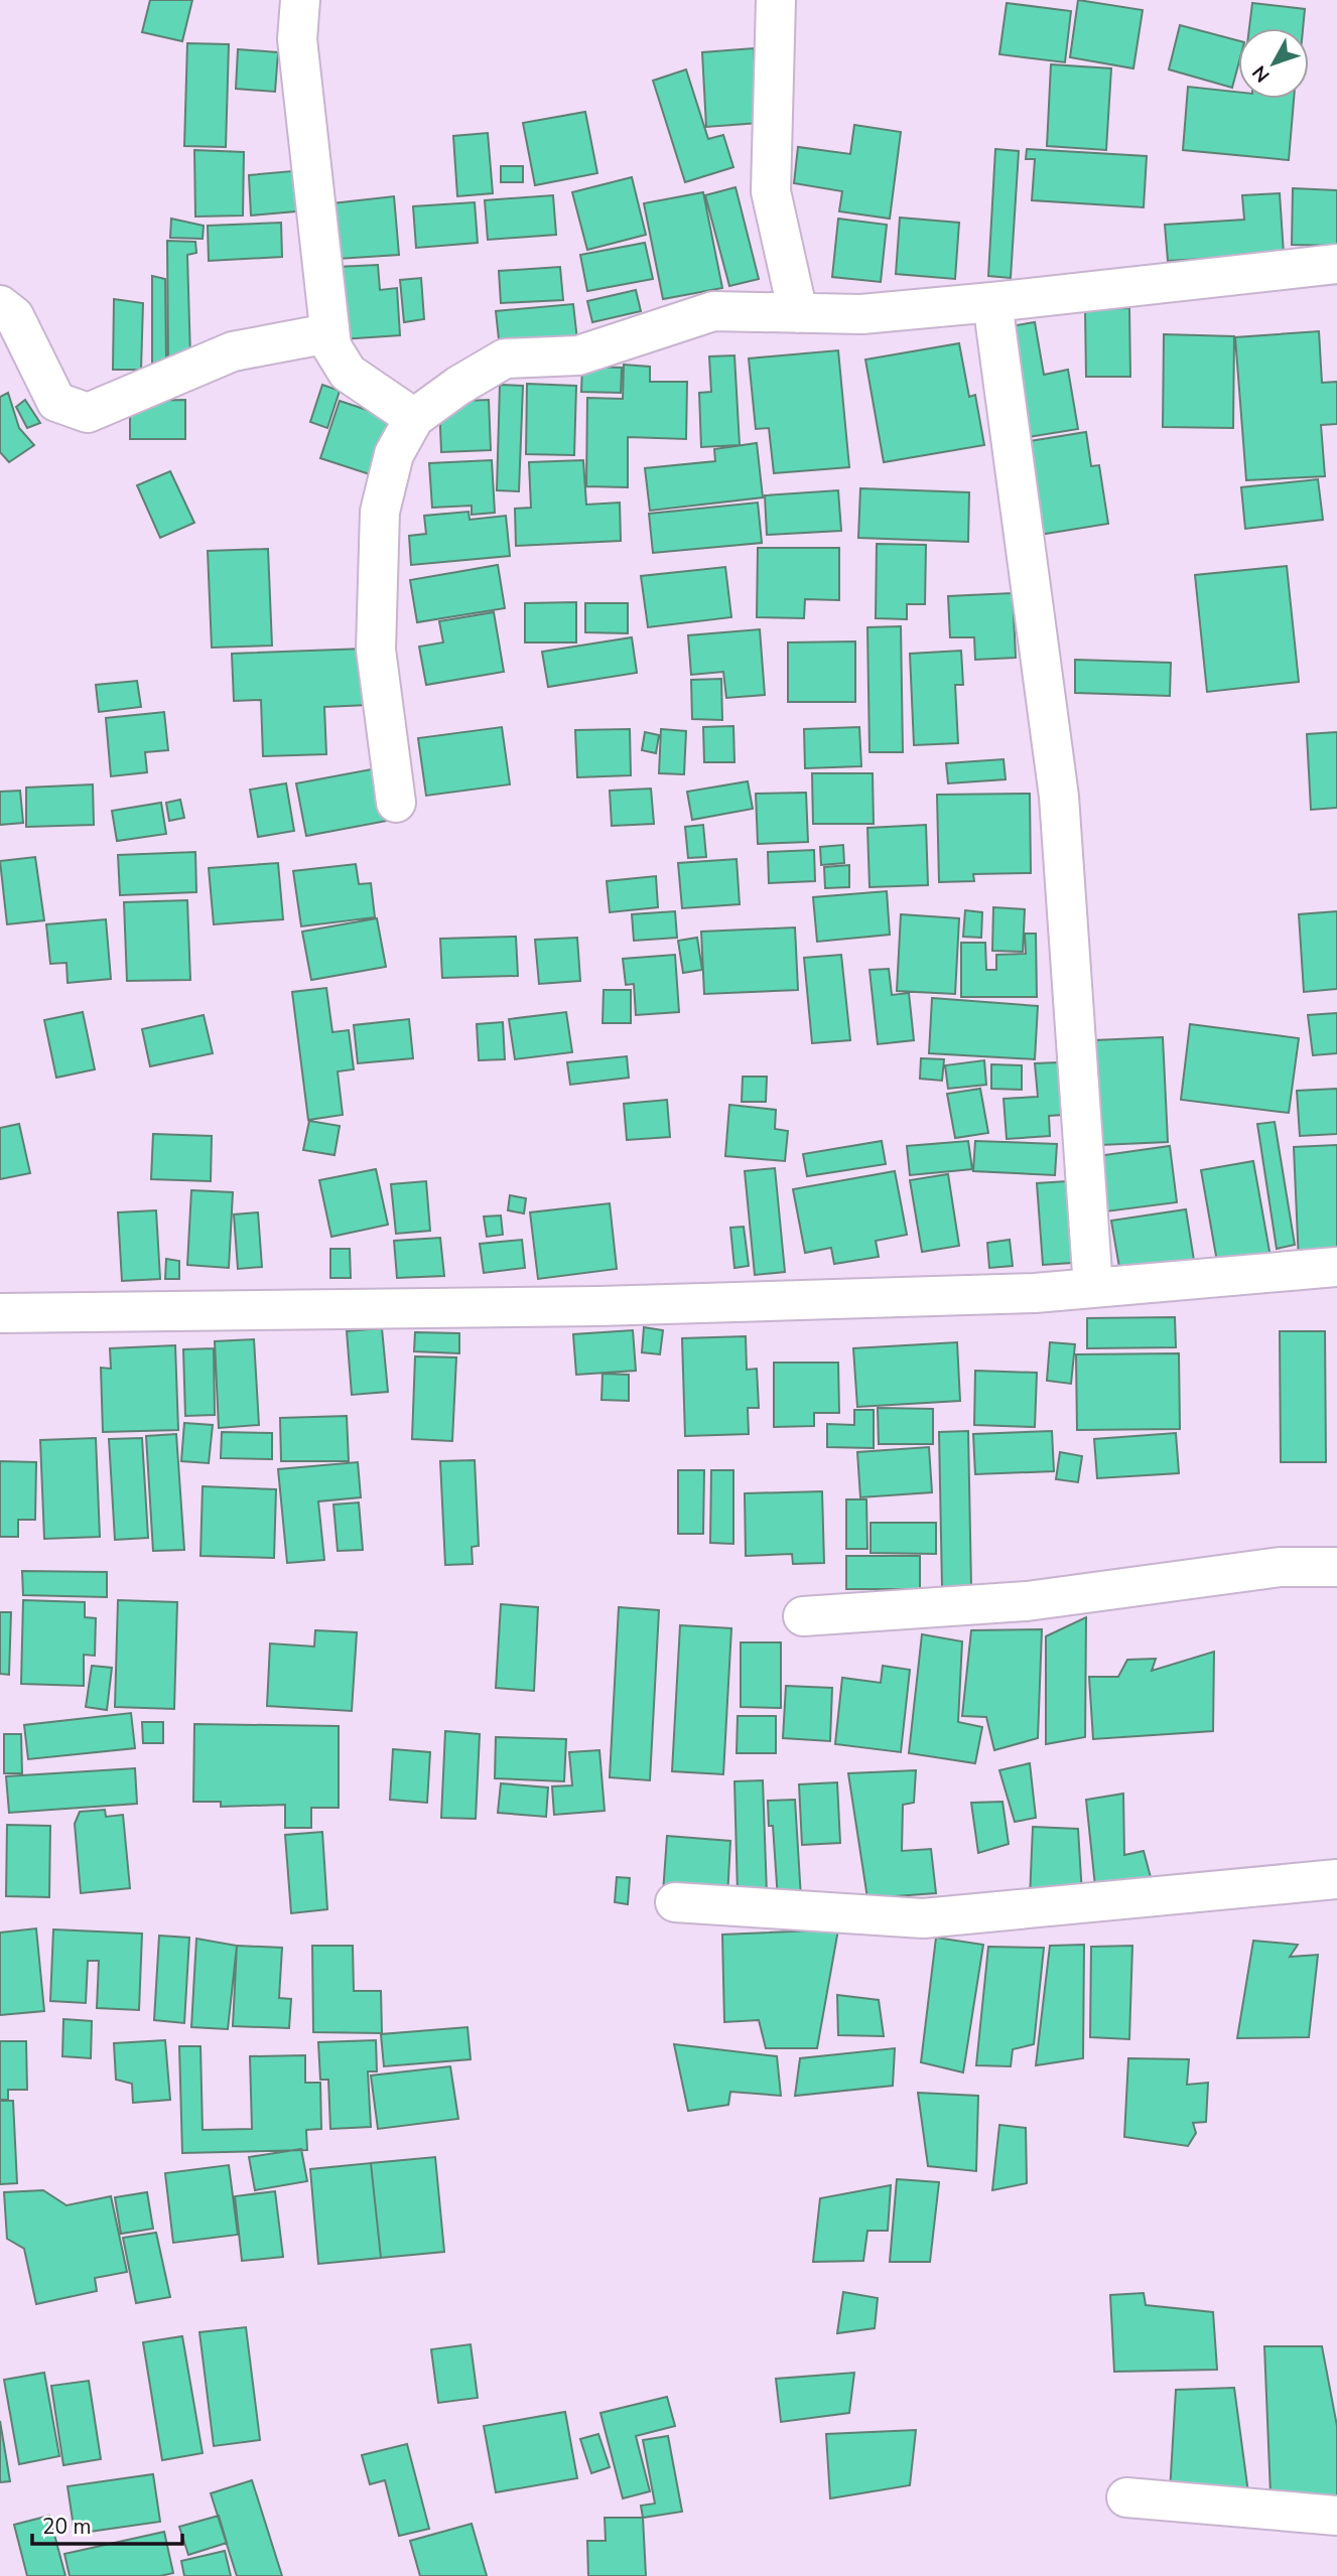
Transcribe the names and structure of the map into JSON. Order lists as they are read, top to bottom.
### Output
{
  "scale_bar": "20 m",
  "north": "bottom left"
}
